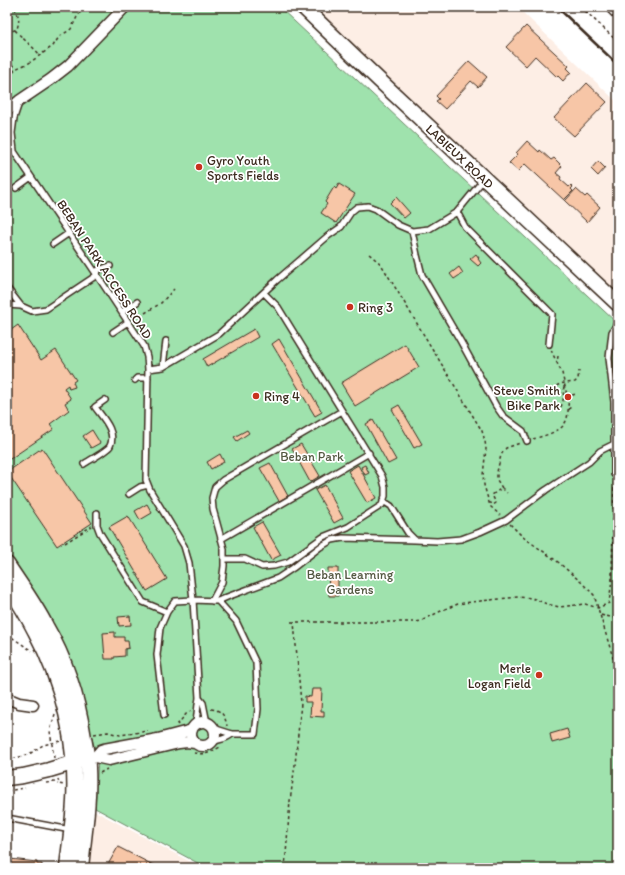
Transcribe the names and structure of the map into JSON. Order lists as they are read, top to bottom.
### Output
{
  "streets": {
    "main road": ["LABIEUX ROAD"],
    "lane": ["BEBAN PARK ACCESS ROAD"]
  },
  "parks": ["Beban Park", "Beban Learning Gardens"],
  "places": [
    "Gyro Youth Sports Fields",
    "Ring 3",
    "Ring 4",
    "Steve Smith Bike Park",
    "Merle Logan Field"
  ]
}
